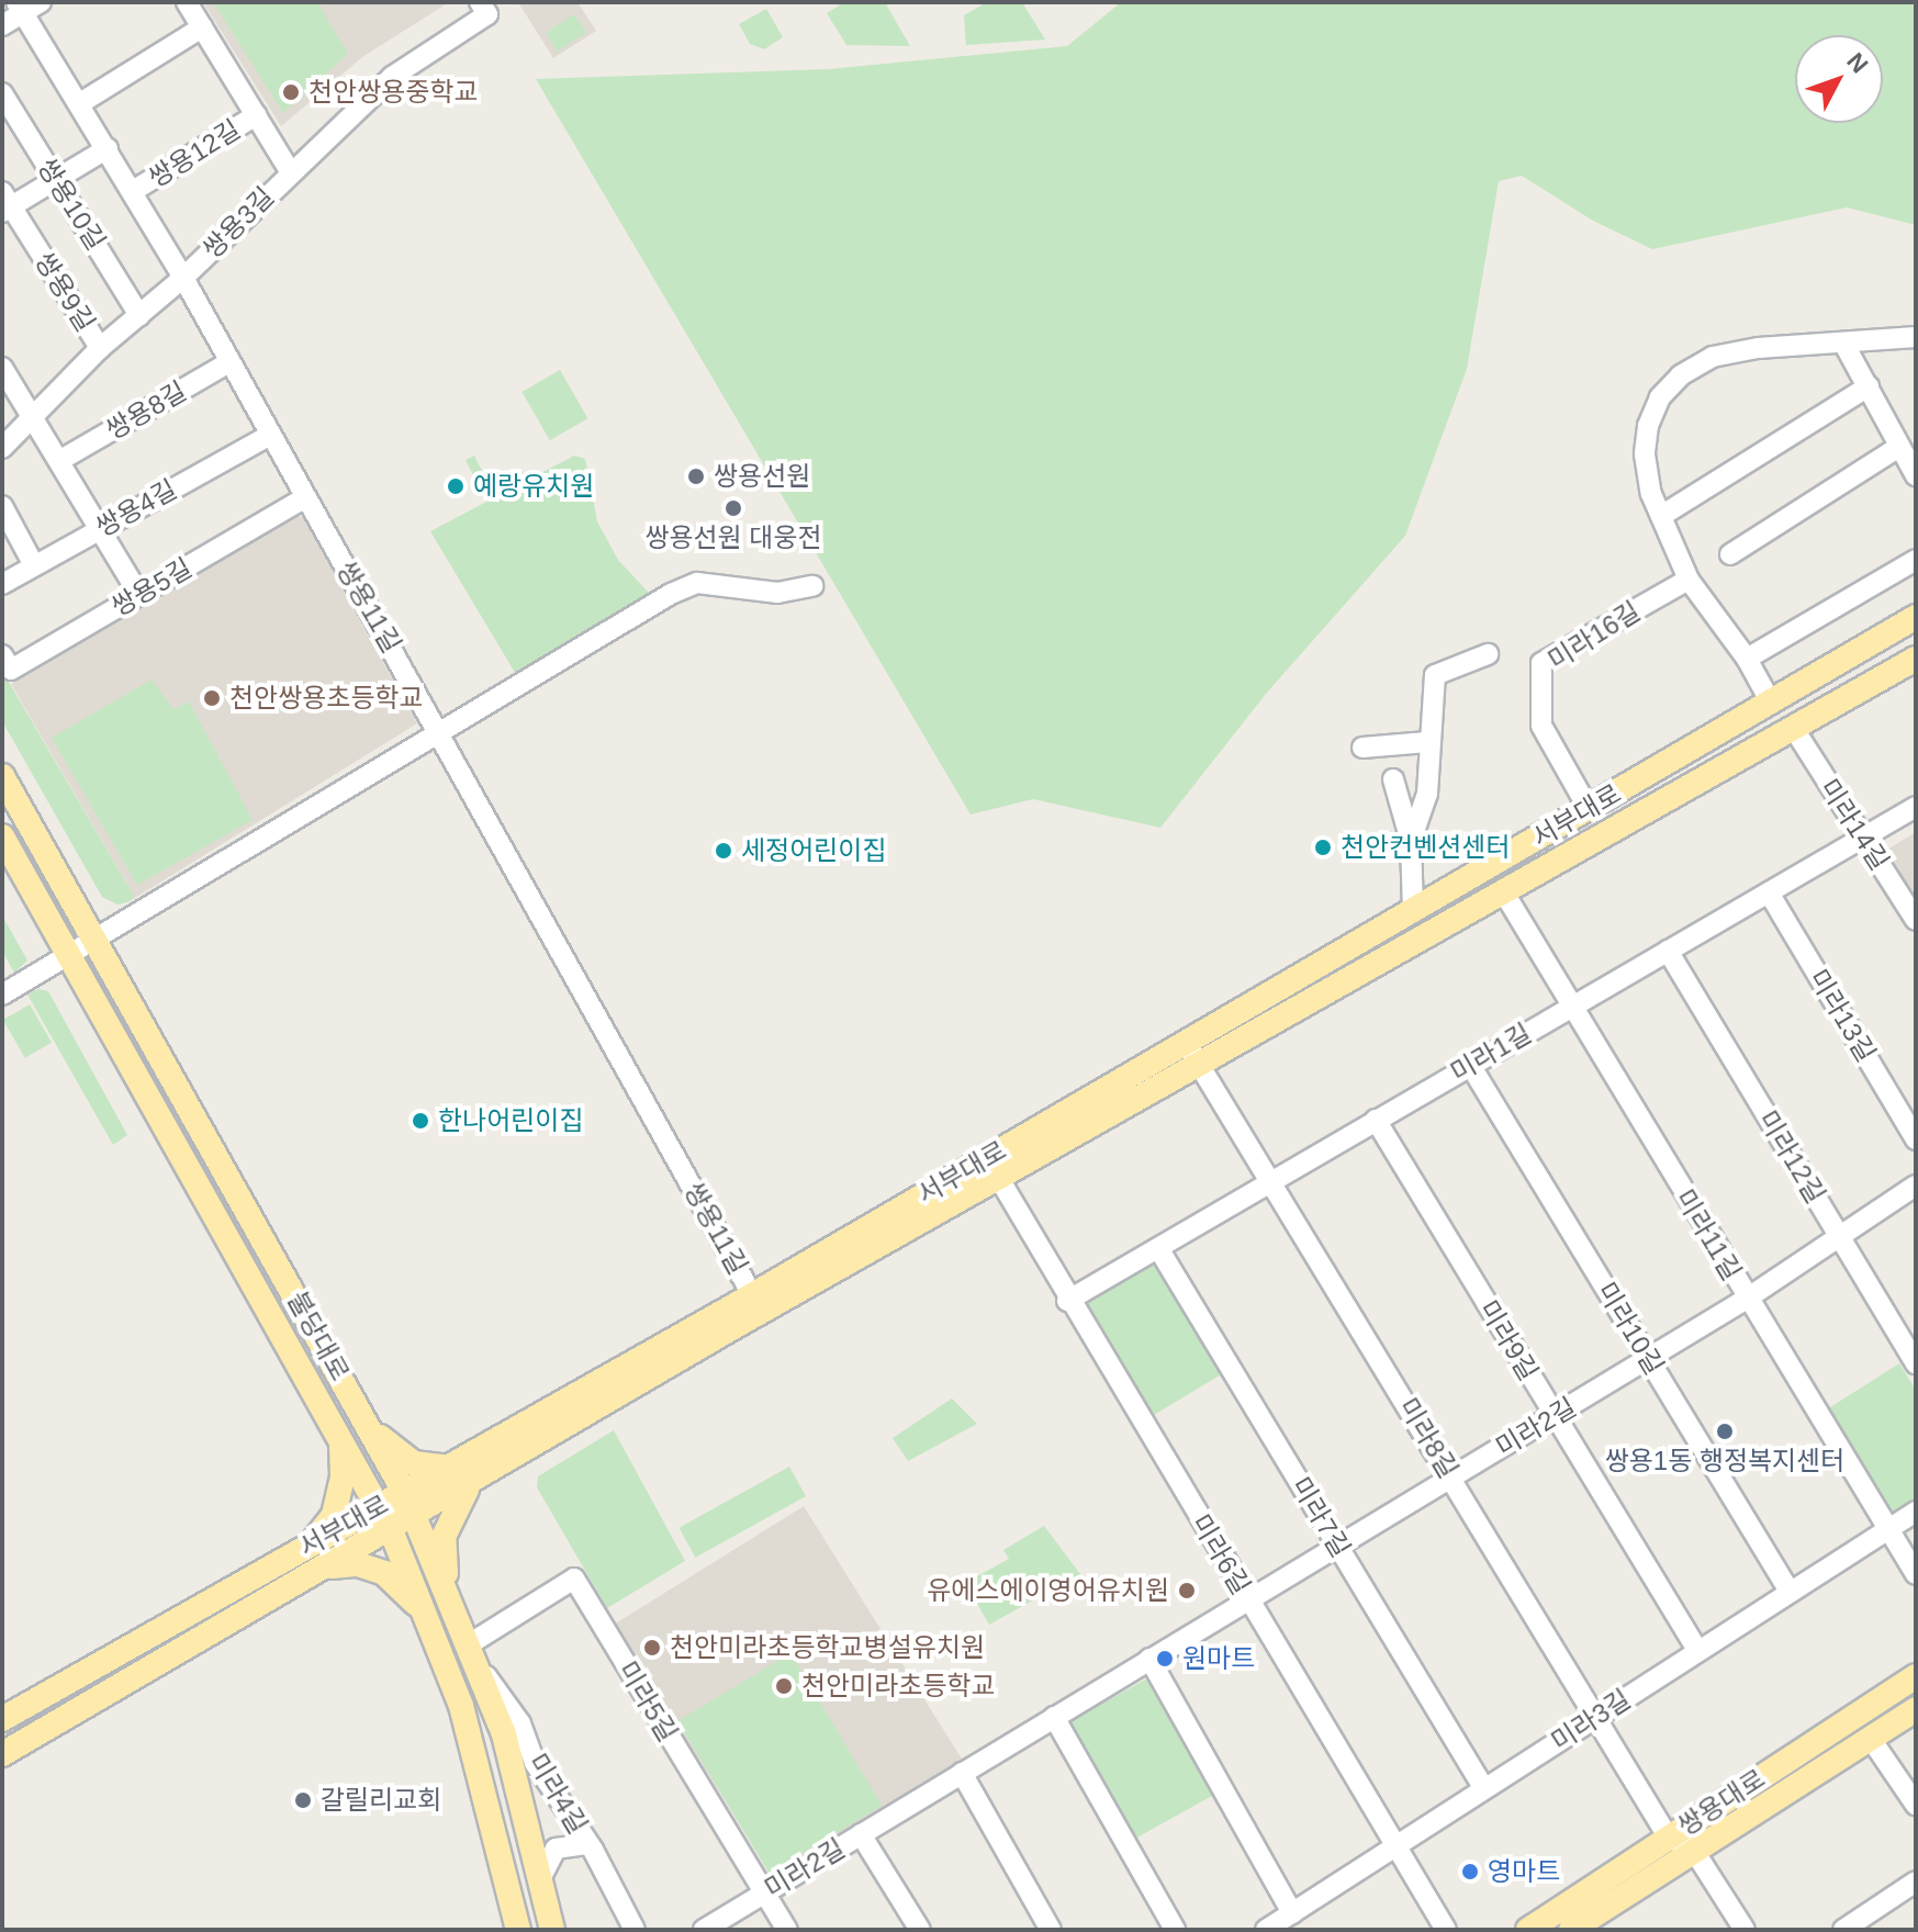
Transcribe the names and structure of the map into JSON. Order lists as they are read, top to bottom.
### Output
{
  "streets": {
    "main road": ["서부대로", "불당대로", "쌍용대로"],
    "street": [
      "쌍용12길",
      "쌍용10길",
      "쌍용3길",
      "쌍용9길",
      "쌍용8길",
      "쌍용4길",
      "쌍용5길",
      "쌍용11길",
      "미라16길",
      "미라14길",
      "미라13길",
      "미라1길",
      "미라12길",
      "미라11길",
      "미라10길",
      "미라9길",
      "미라2길",
      "미라8길",
      "미라7길",
      "미라6길",
      "미라5길",
      "미라3길",
      "미라4길"
    ]
  },
  "crossings": [
    ["쌍용12길", "쌍용3길"],
    ["쌍용12길", "쌍용11길"],
    ["쌍용10길", "쌍용3길"],
    ["쌍용3길", "쌍용9길"],
    ["쌍용3길", "쌍용11길"],
    ["쌍용8길", "쌍용11길"],
    ["쌍용4길", "쌍용11길"],
    ["쌍용5길", "쌍용11길"],
    ["쌍용11길", "서부대로"],
    ["미라16길", "서부대로"],
    ["서부대로", "미라14길"],
    ["서부대로", "미라11길"],
    ["서부대로", "불당대로"],
    ["서부대로", "미라8길"],
    ["서부대로", "미라6길"],
    ["미라14길", "미라1길"],
    ["미라13길", "미라1길"],
    ["미라1길", "미라12길"],
    ["미라1길", "미라11길"],
    ["미라1길", "미라10길"],
    ["미라1길", "미라9길"],
    ["미라1길", "미라8길"],
    ["미라1길", "미라7길"],
    ["미라1길", "미라6길"],
    ["미라12길", "미라2길"],
    ["미라11길", "미라2길"],
    ["미라11길", "미라3길"],
    ["미라10길", "미라2길"],
    ["미라10길", "미라3길"],
    ["불당대로", "미라5길"],
    ["불당대로", "미라4길"],
    ["미라9길", "미라2길"],
    ["미라9길", "미라3길"],
    ["미라2길", "미라8길"],
    ["미라2길", "미라7길"],
    ["미라2길", "미라6길"],
    ["미라2길", "미라5길"],
    ["미라8길", "미라3길"],
    ["미라8길", "쌍용대로"],
    ["미라7길", "미라3길"],
    ["미라6길", "미라3길"],
    ["미라5길", "미라4길"]
  ],
  "places": [
    "천안쌍용중학교",
    "쌍용선원",
    "예랑유치원",
    "쌍용선원 대웅전",
    "천안쌍용초등학교",
    "천안컨벤션센터",
    "세정어린이집",
    "한나어린이집",
    "쌍용1동 행정복지센터",
    "유에스에이영어유치원",
    "천안미라초등학교병설유치원",
    "원마트",
    "천안미라초등학교",
    "갈릴리교회",
    "영마트"
  ],
  "north": "top right"
}
